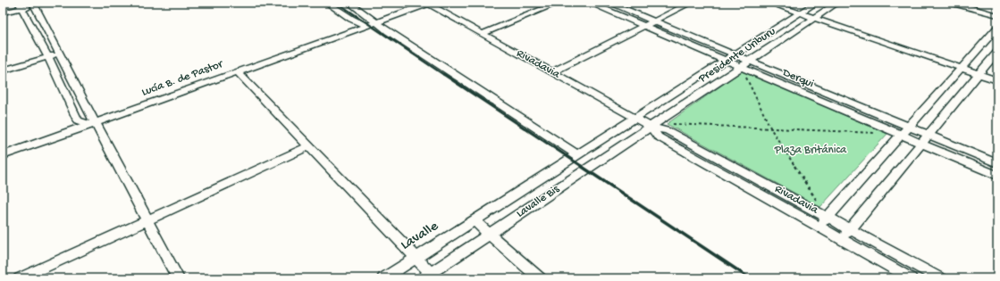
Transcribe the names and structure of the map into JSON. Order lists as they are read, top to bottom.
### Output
{
  "streets": {
    "street": [
      "Presidente Uriburu",
      "Rivadavia",
      "Lucía B. de Pastor",
      "Derqui",
      "Lavalle Bis",
      "Lavalle"
    ]
  },
  "crossings": [
    ["Presidente Uriburu", "Rivadavia"],
    ["Presidente Uriburu", "Derqui"],
    ["Presidente Uriburu", "Lavalle Bis"],
    ["Rivadavia", "Lucía B. de Pastor"],
    ["Lavalle Bis", "Lavalle"]
  ],
  "parks": ["Plaza Británica"]
}
